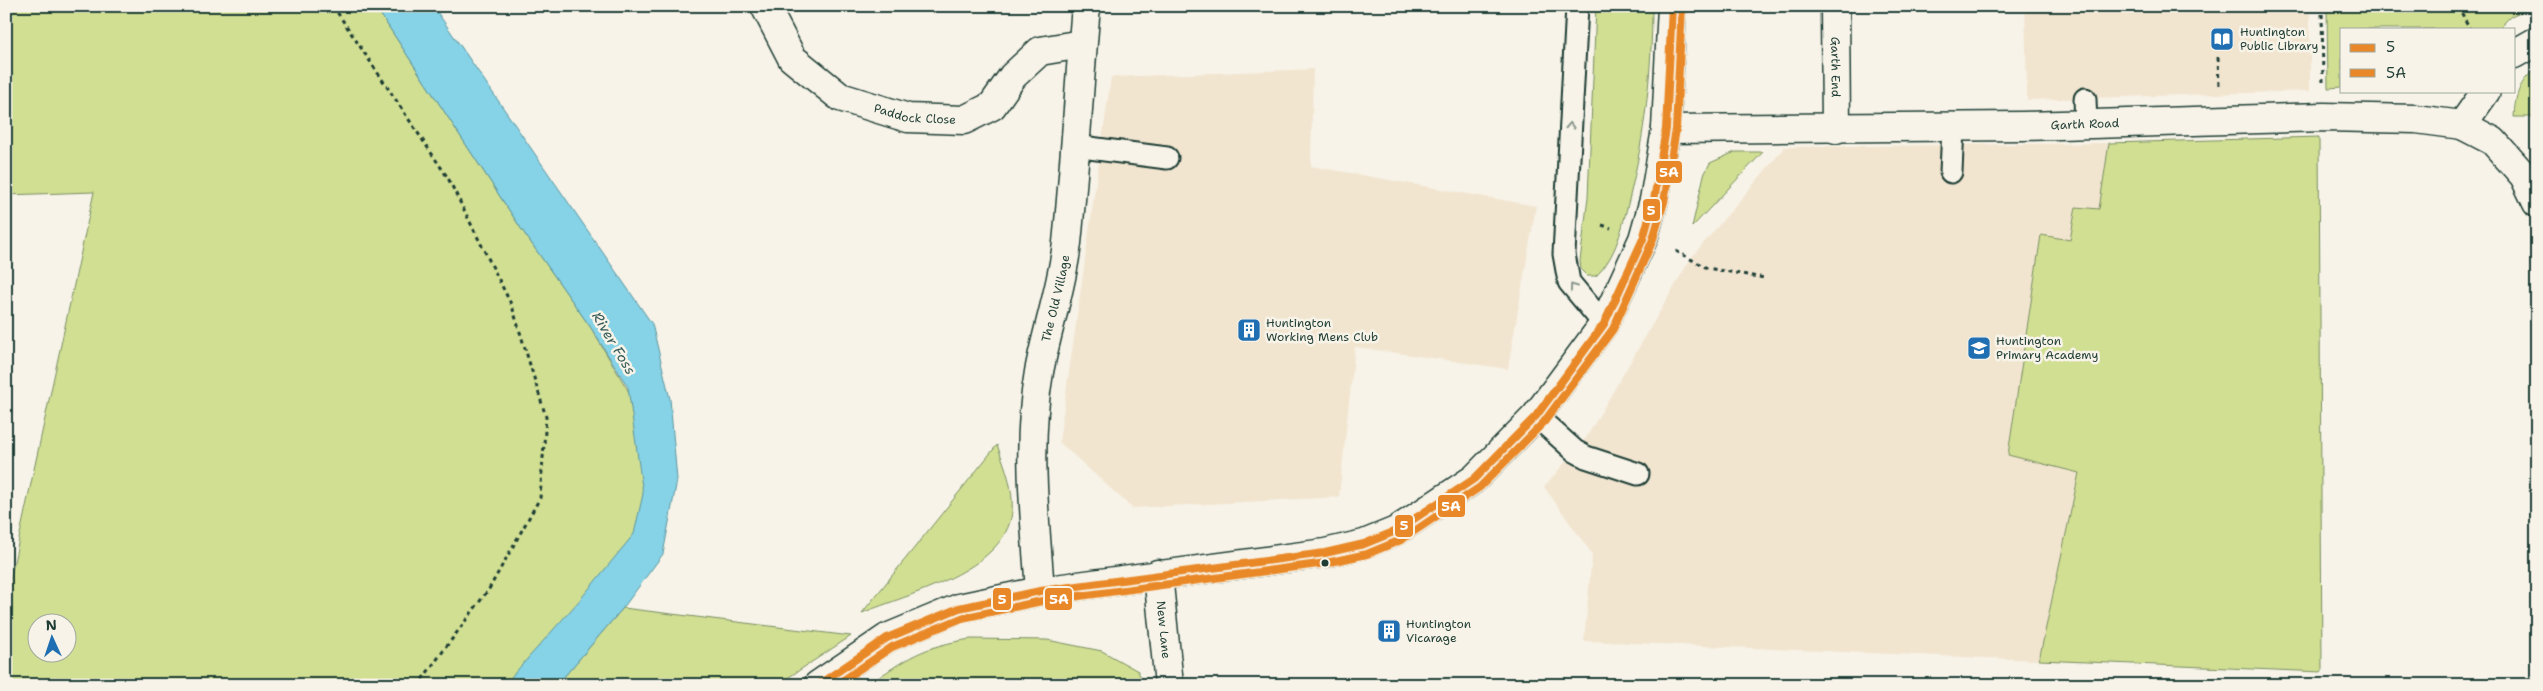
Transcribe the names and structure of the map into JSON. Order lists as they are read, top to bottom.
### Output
{
  "streets": {
    "street": [
      "Garth End",
      "Paddock Close",
      "Garth Road",
      "The Old Village",
      "New Lane"
    ]
  },
  "crossings": [
    ["Garth End", "Garth Road"],
    ["Paddock Close", "The Old Village"]
  ],
  "water": ["River Foss"],
  "places": {
    "library": ["Huntington Public Library"],
    "building": ["Huntington Working Mens Club", "Huntington Vicarage"],
    "school or university": ["Huntington Primary Academy"]
  },
  "lines": ["transit line 5", "transit line 5A"],
  "legend": ["5", "5A"],
  "north": "top"
}
